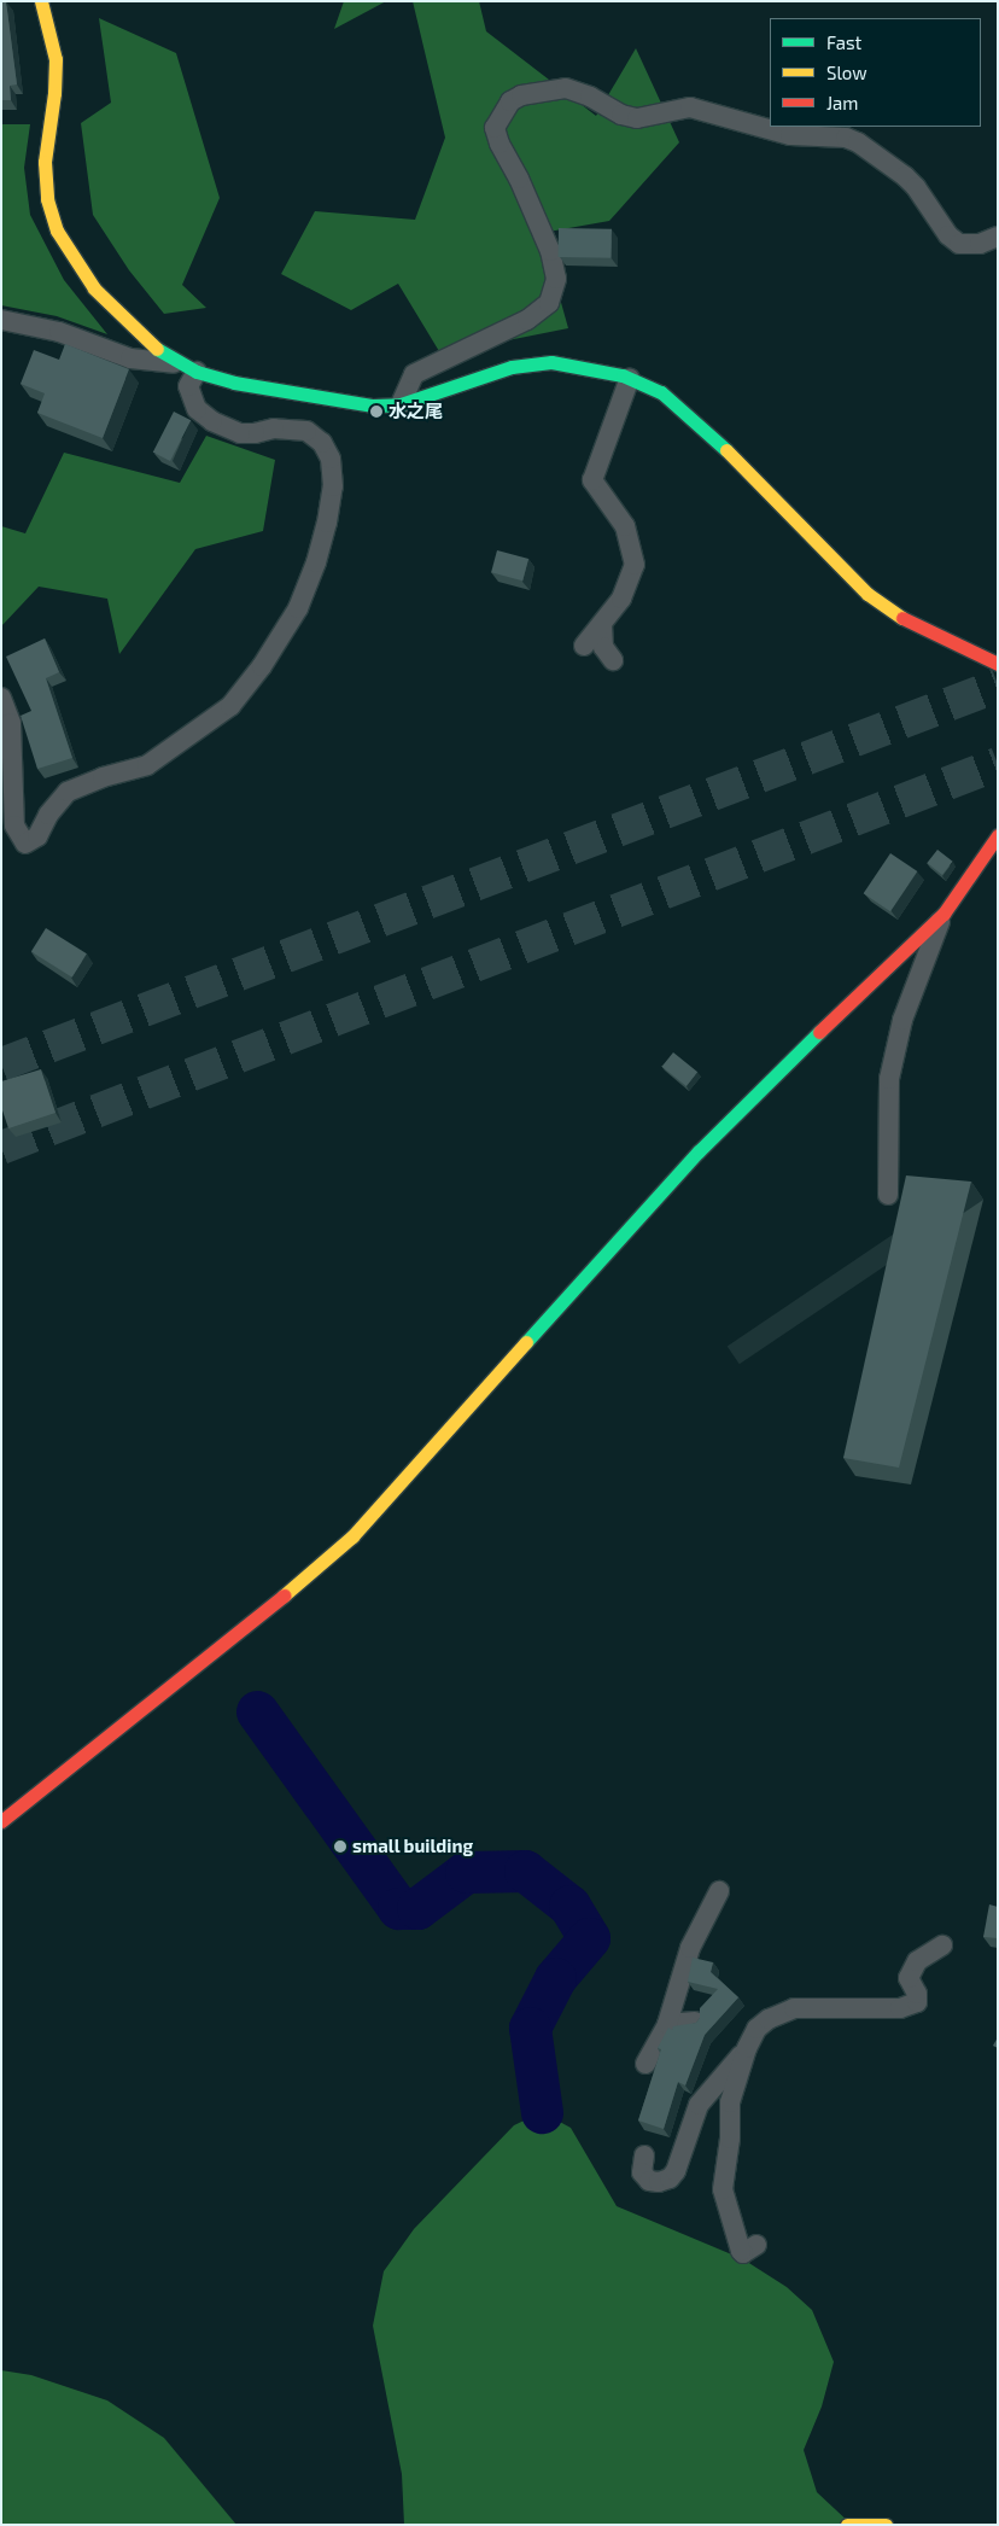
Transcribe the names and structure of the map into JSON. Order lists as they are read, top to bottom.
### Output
{
  "places": ["水之尾", "small building"],
  "legend": ["Fast", "Slow", "Jam"]
}
